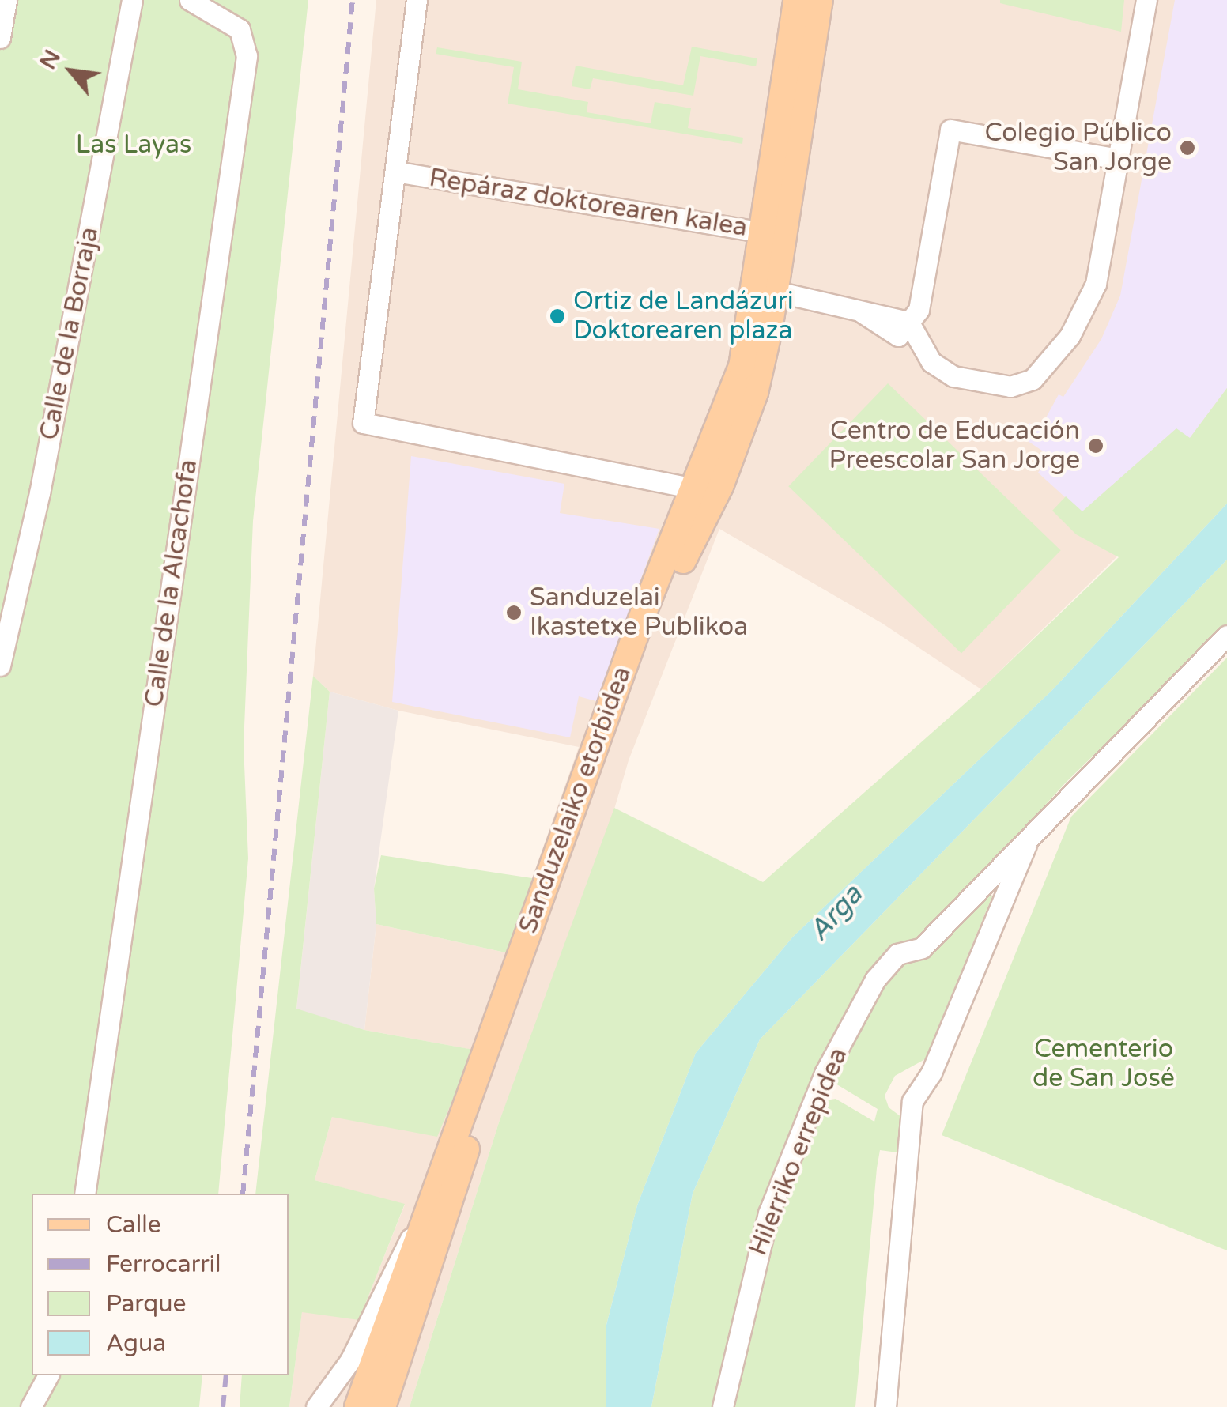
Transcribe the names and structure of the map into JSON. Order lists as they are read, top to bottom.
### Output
{
  "streets": {
    "main road": ["Sanduzelaiko etorbidea"],
    "street": [
      "Repáraz doktorearen kalea",
      "Calle de la Borraja",
      "Calle de la Alcachofa",
      "Hilerriko errepidea"
    ]
  },
  "crossings": [
    ["Repáraz doktorearen kalea", "Sanduzelaiko etorbidea"]
  ],
  "water": ["Arga"],
  "parks": ["Las Layas", "Cementerio de San José"],
  "places": [
    "Colegio Público San Jorge",
    "Ortiz de Landázuri Doktorearen plaza",
    "Centro de Educación Preescolar San Jorge",
    "Sanduzelai Ikastetxe Publikoa"
  ],
  "legend": [
    "Calle",
    "Ferrocarril",
    "Parque",
    "Agua"
  ],
  "north": "top left"
}
